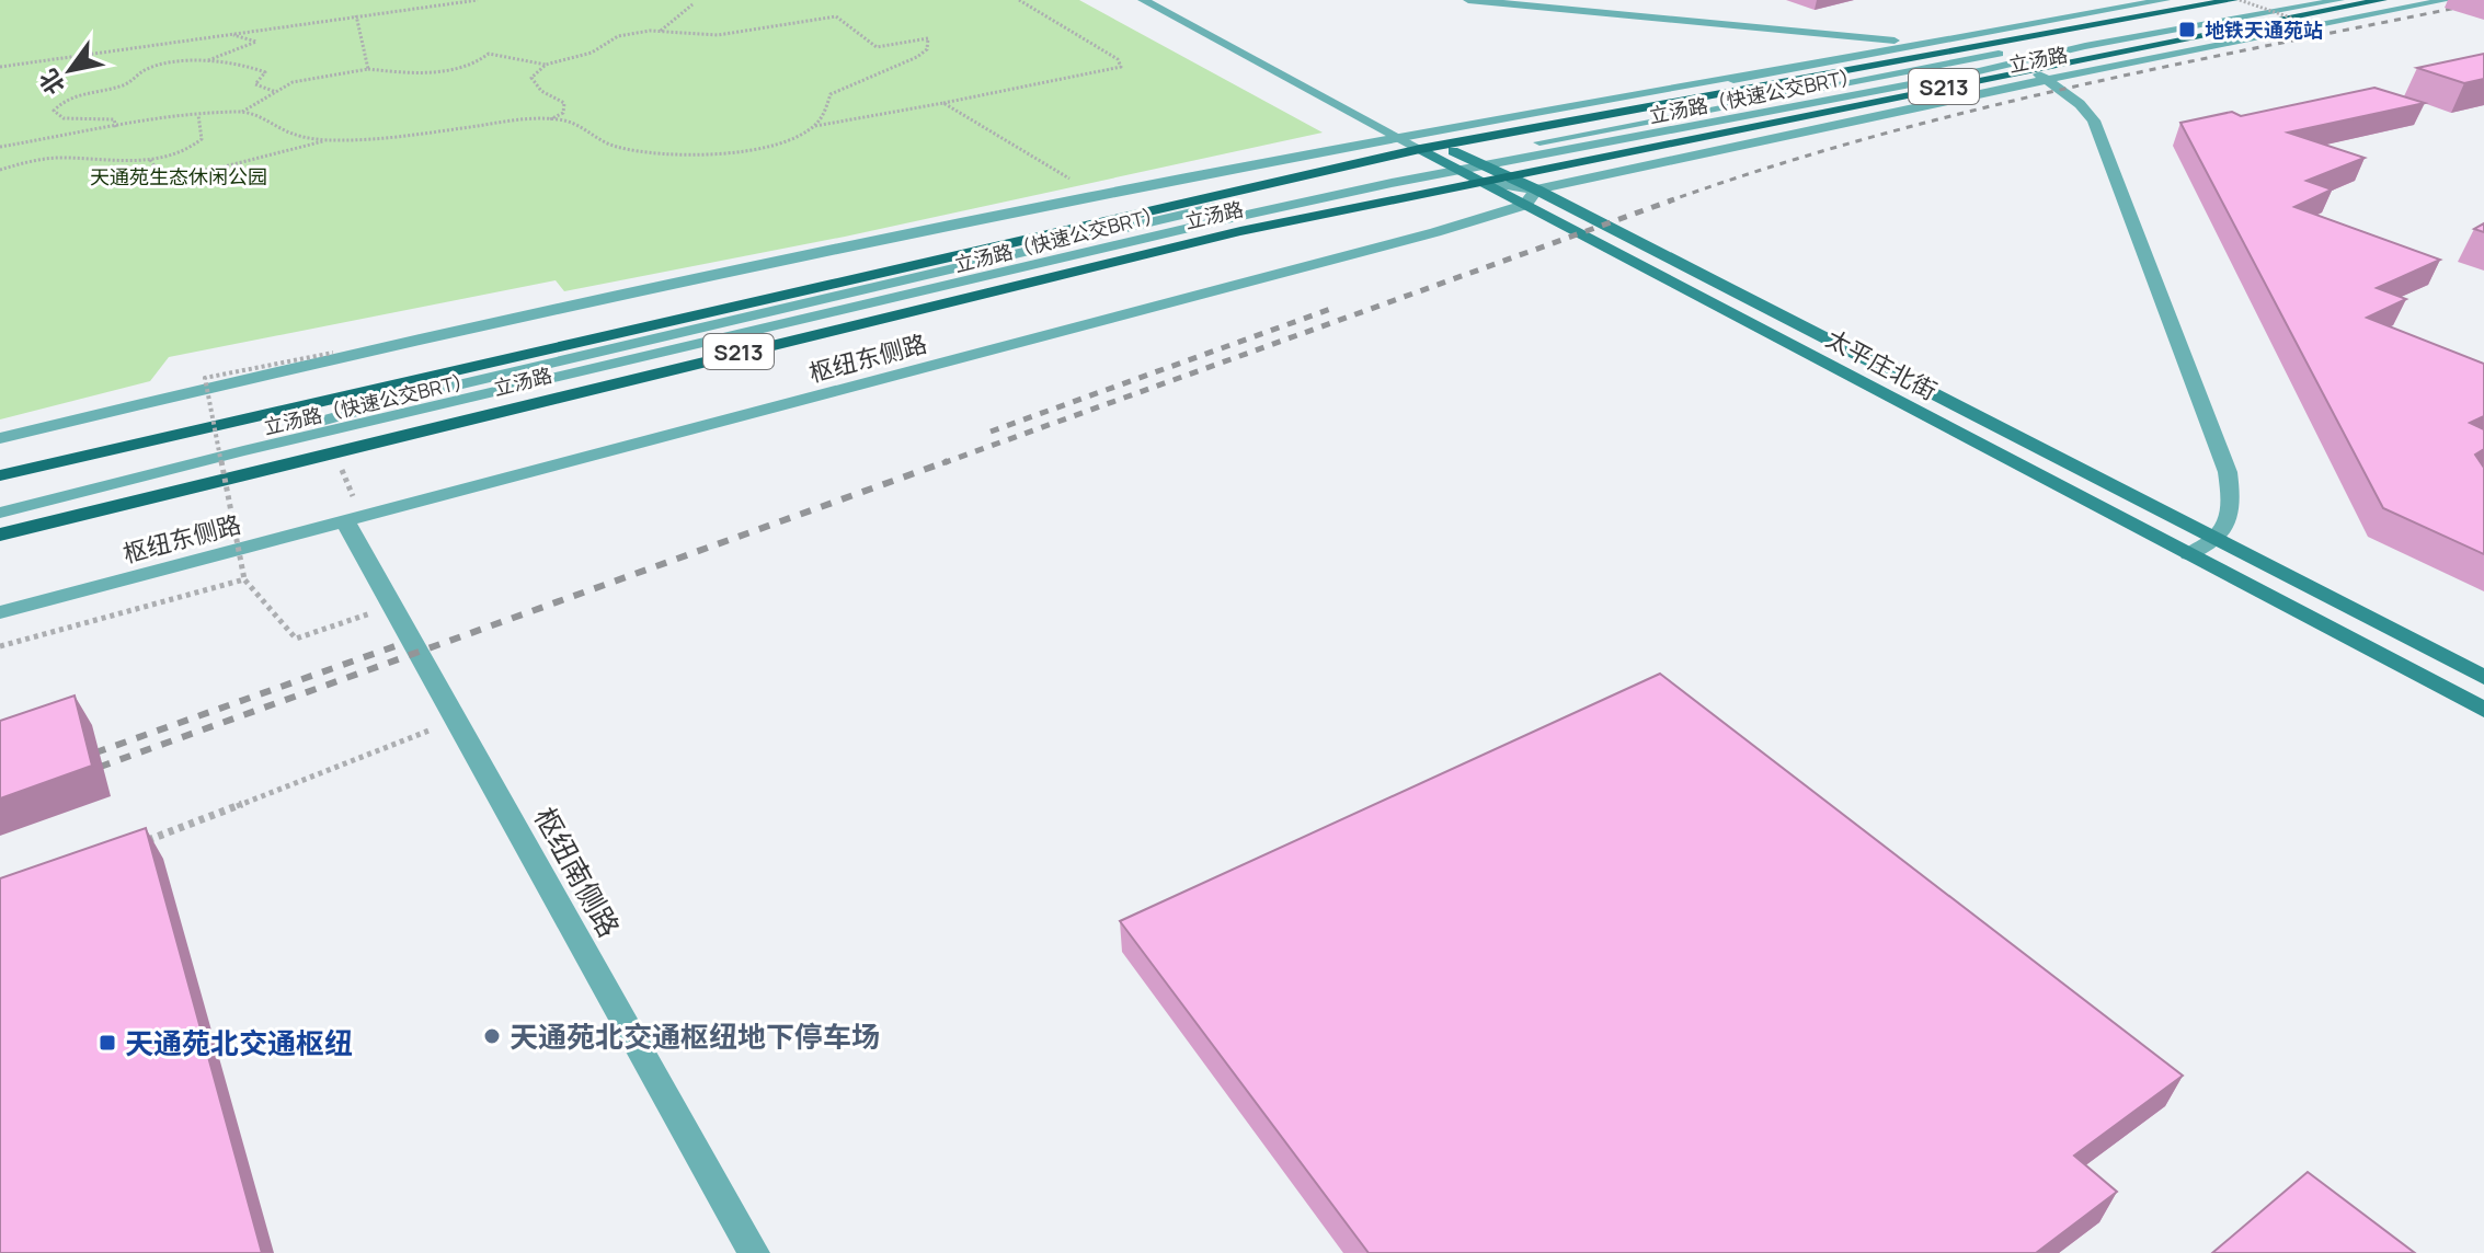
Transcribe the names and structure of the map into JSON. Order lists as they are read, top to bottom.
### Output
{
  "streets": {
    "main road": ["立汤路", "S213", "太平庄北街"],
    "street": ["枢纽东侧路", "枢纽南侧路"],
    "lane": ["立汤路（快速公交BRT）"]
  },
  "crossings": [
    ["立汤路", "立汤路（快速公交BRT）"],
    ["立汤路", "枢纽东侧路"],
    ["立汤路", "太平庄北街"],
    ["立汤路（快速公交BRT）", "太平庄北街"],
    ["枢纽东侧路", "太平庄北街"],
    ["枢纽东侧路", "枢纽南侧路"]
  ],
  "parks": ["天通苑生态休闲公园"],
  "places": {
    "transit": ["地铁天通苑站", "天通苑北交通枢纽"],
    "other": ["天通苑北交通枢纽地下停车场"]
  },
  "north": "bottom left"
}
